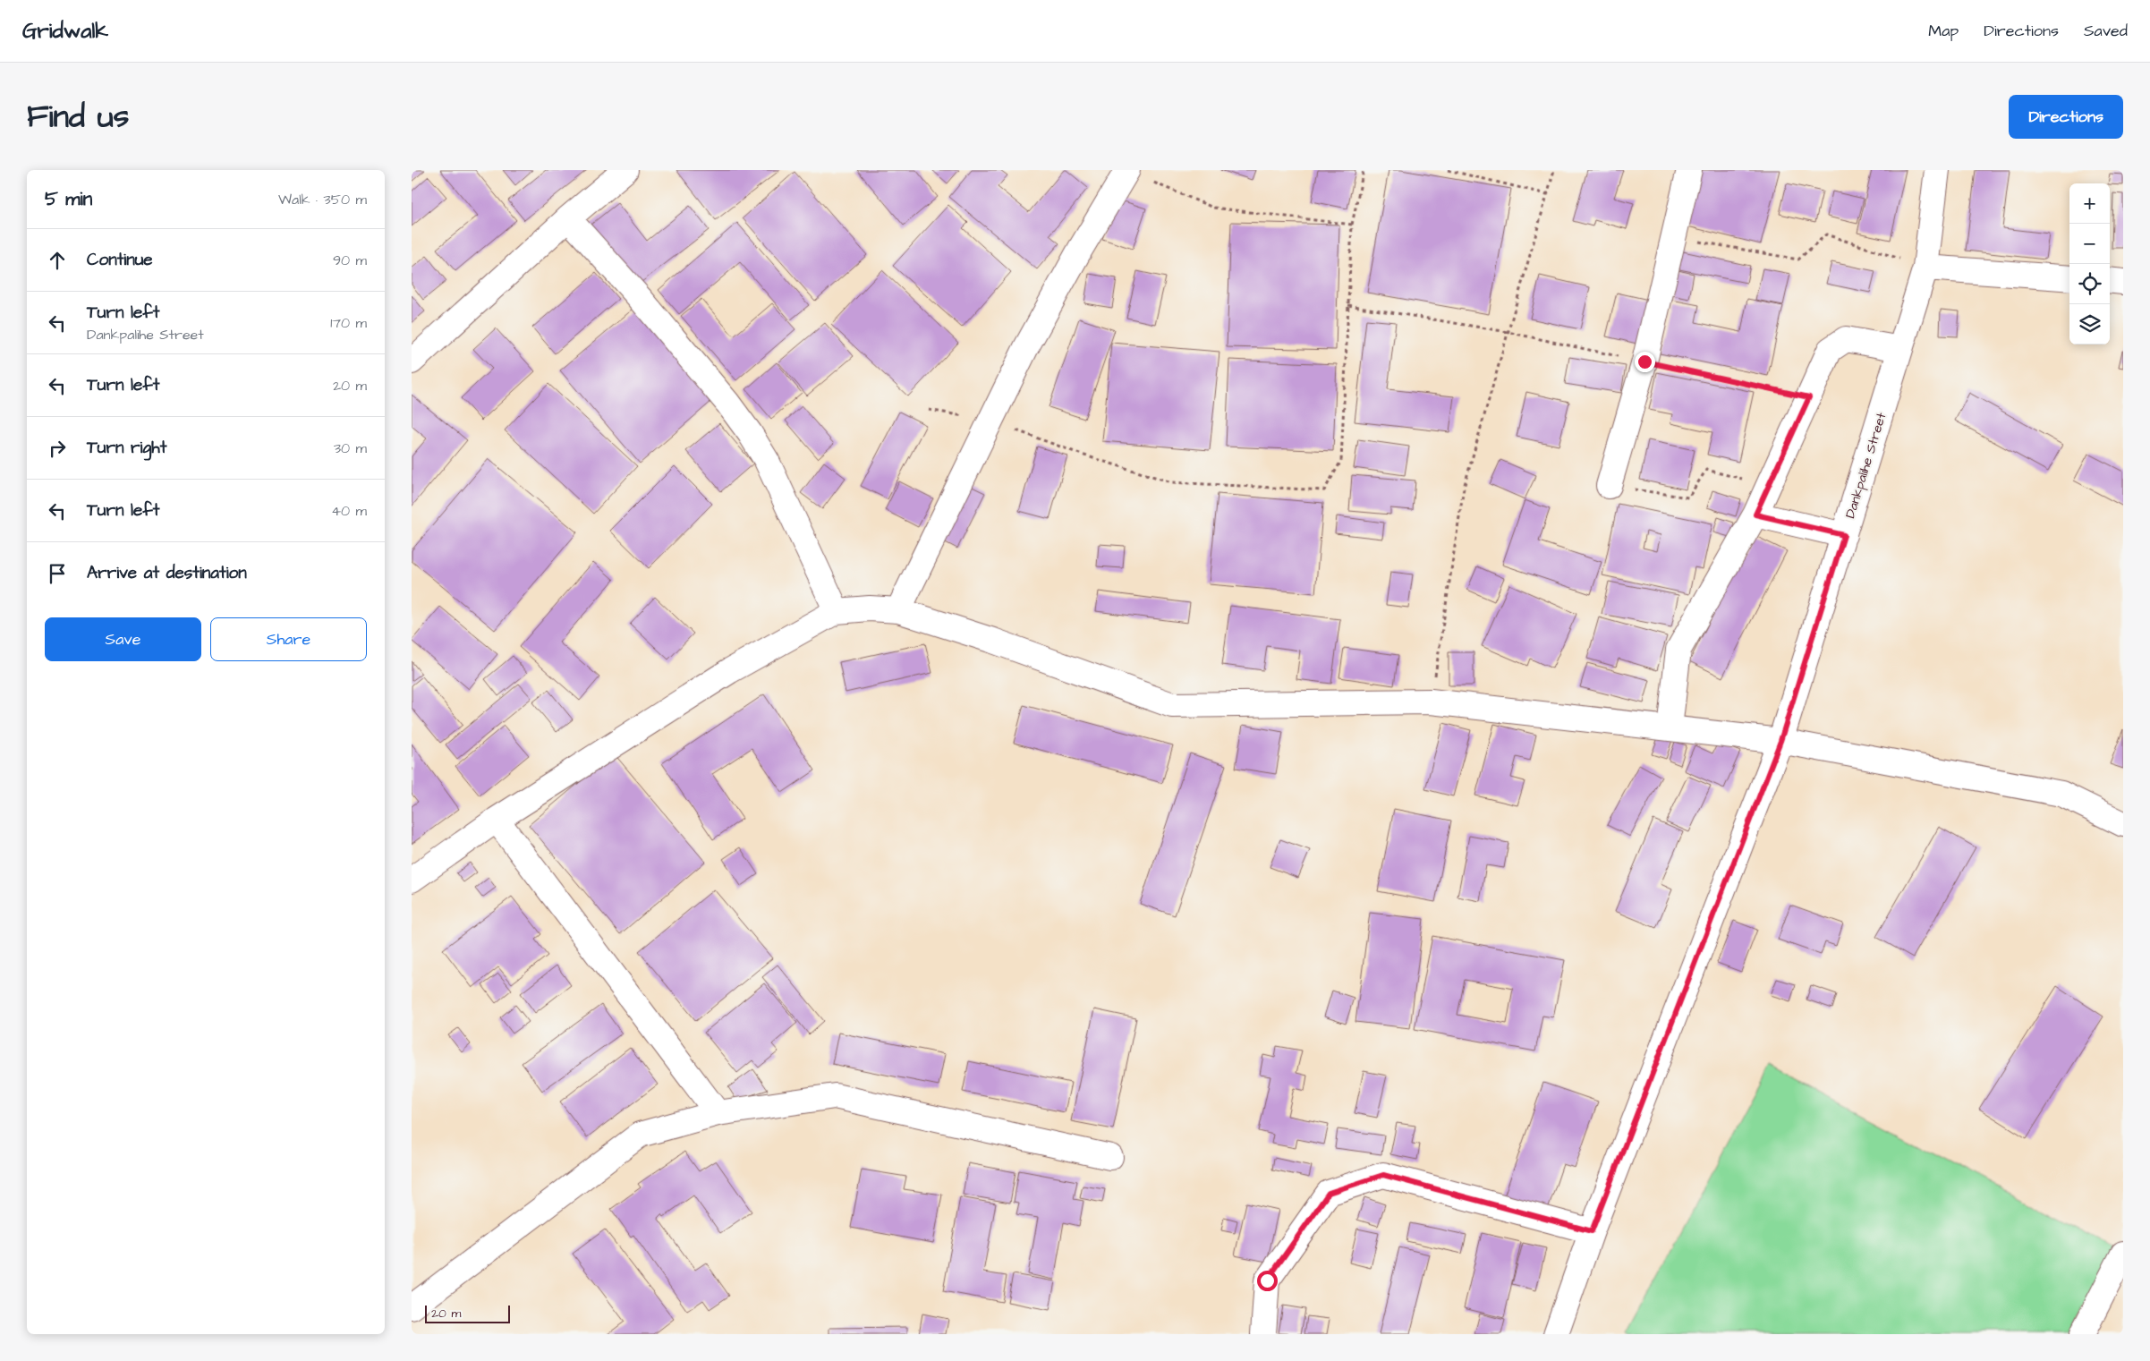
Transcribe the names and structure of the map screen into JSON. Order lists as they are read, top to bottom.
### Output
{
  "streets": {
    "street": ["Dankpalihe Street"]
  },
  "scale_bar": "20 m",
  "page": {
    "header": "Gridwalk",
    "nav": ["Map", "Directions", "Saved"],
    "title": "Find us",
    "buttons": [
      "Directions",
      ["Save", "Share"]
    ],
    "heading": ["5 min", "Walk · 350 m"],
    "map_buttons": ["+", "−"],
    "list": [
      ["Continue", "90 m"],
      ["Turn left", "Dankpalihe Street", "170 m"],
      ["Turn left", "20 m"],
      ["Turn right", "30 m"],
      ["Turn left", "40 m"],
      "Arrive at destination"
    ],
    "scale": "20 m"
  }
}
